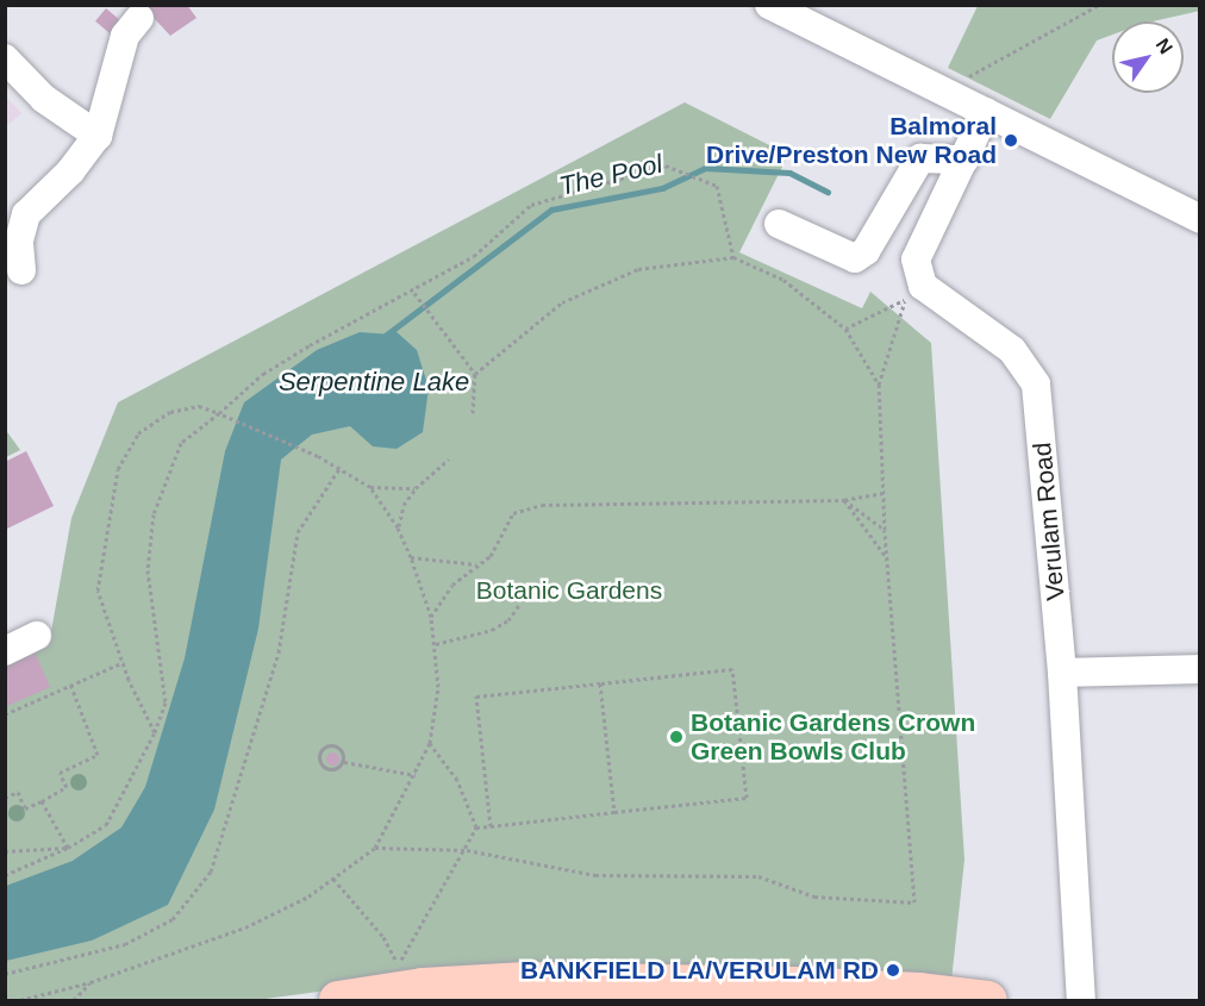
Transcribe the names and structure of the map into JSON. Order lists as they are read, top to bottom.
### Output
{
  "streets": {
    "street": ["Verulam Road"]
  },
  "water": ["The Pool", "Serpentine Lake"],
  "parks": ["Botanic Gardens"],
  "places": ["Balmoral Drive/Preston New Road", "Botanic Gardens Crown Green Bowls Club", "BANKFIELD LA/VERULAM RD"],
  "north": "top right"
}
